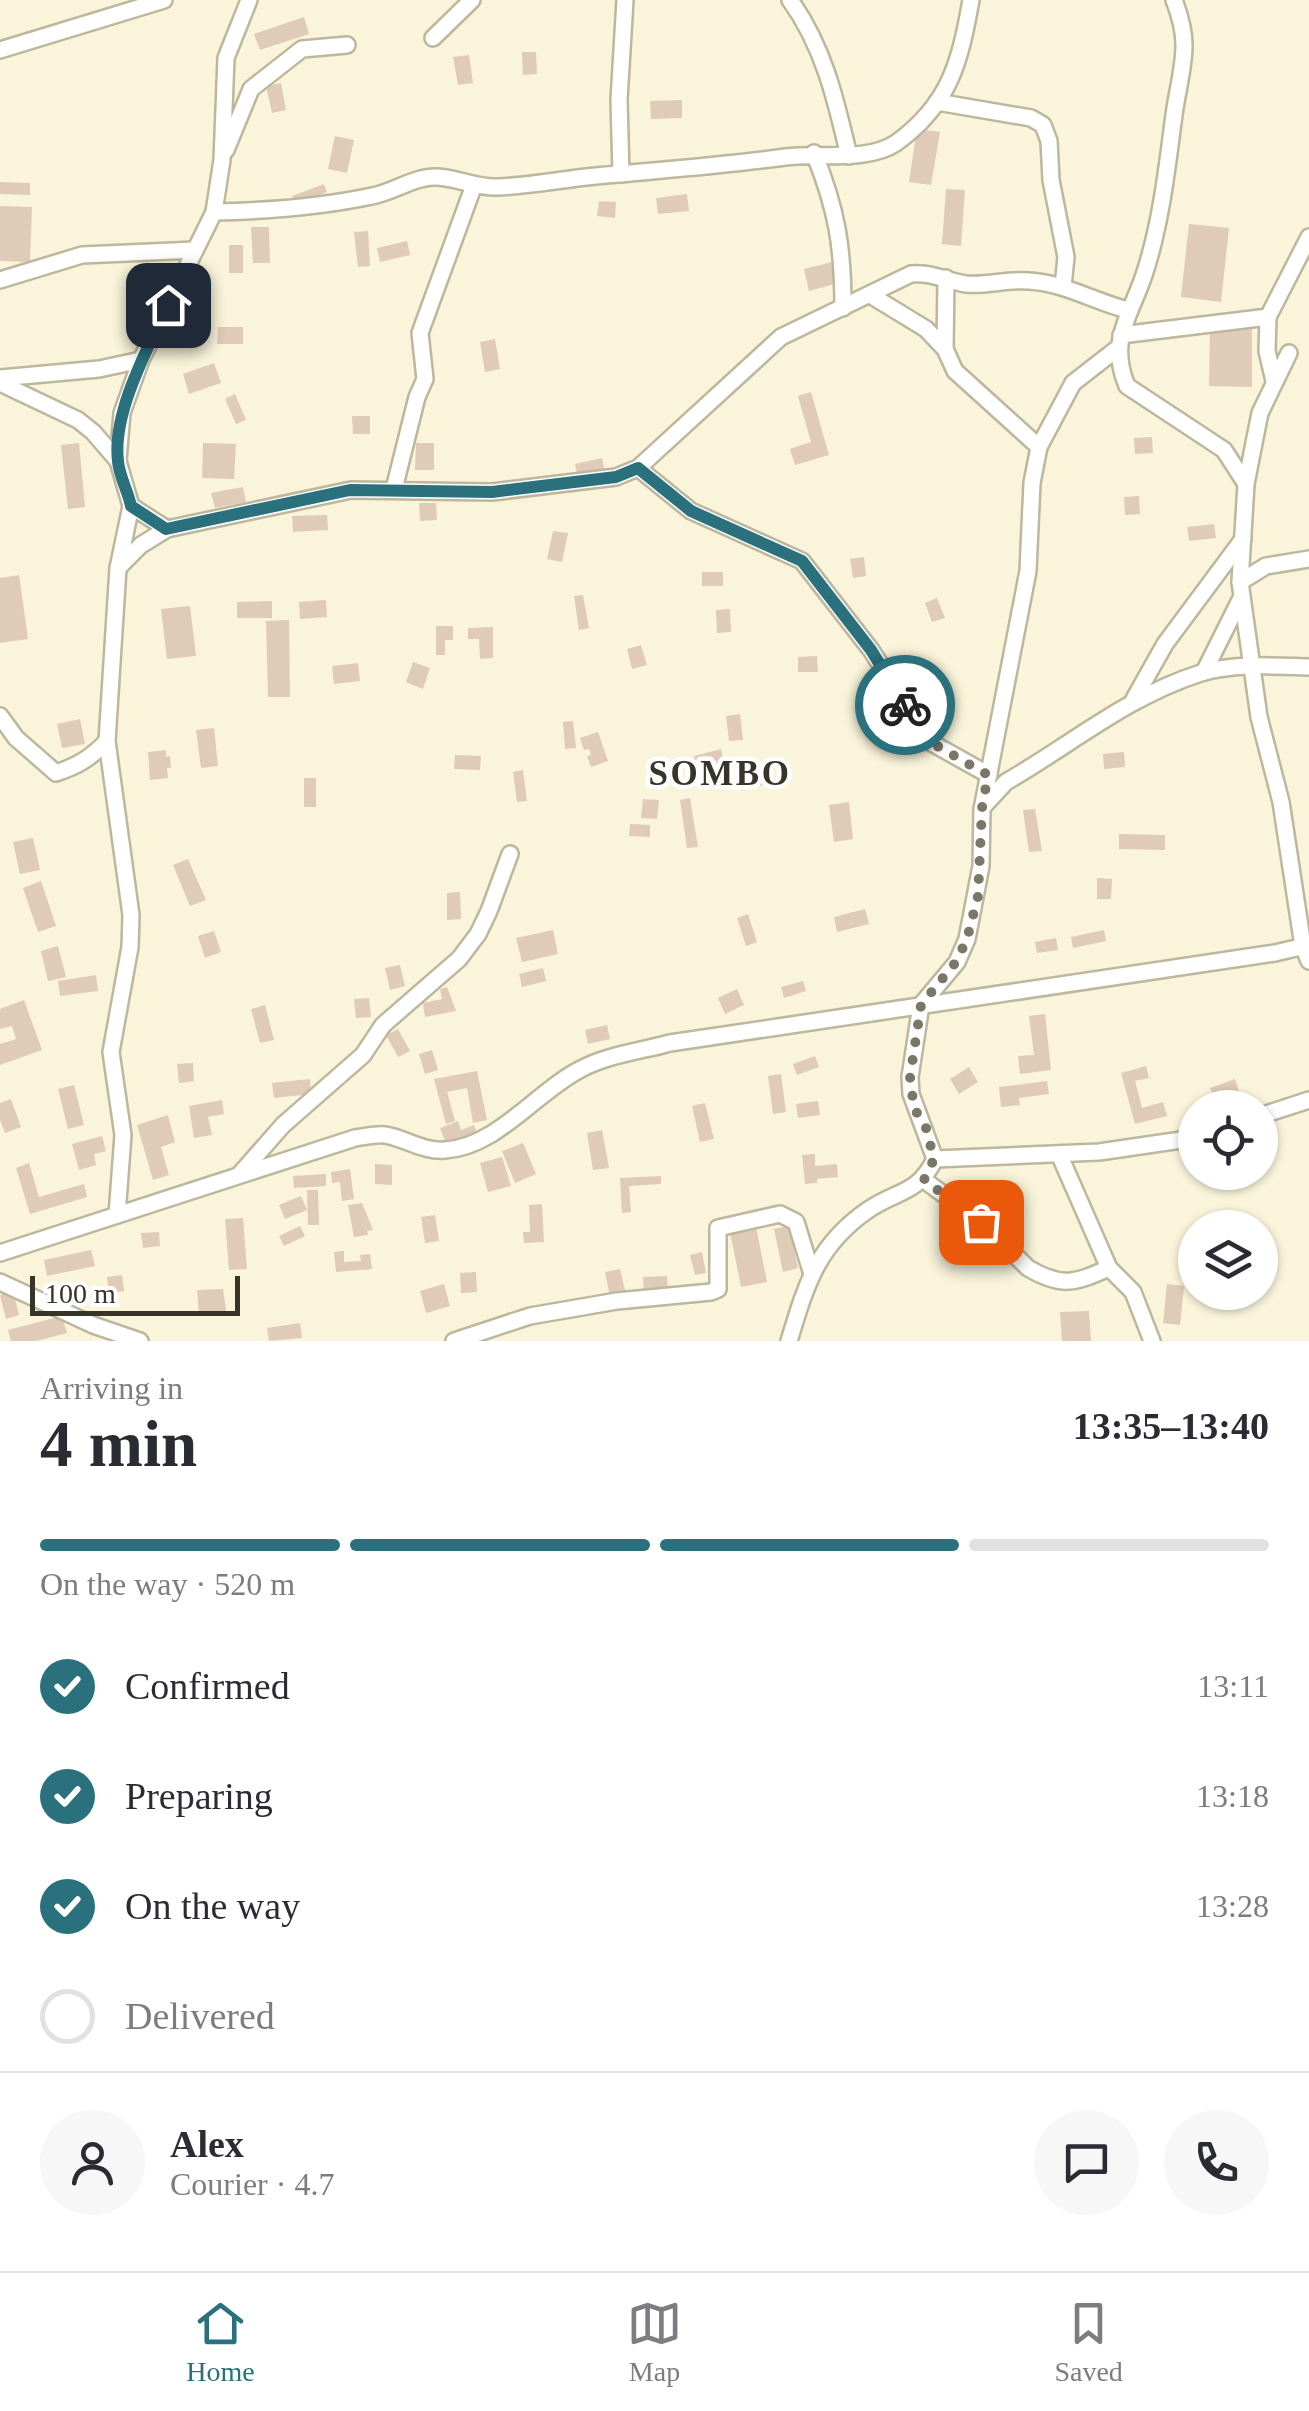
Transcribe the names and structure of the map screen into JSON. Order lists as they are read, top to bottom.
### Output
{
  "districts": ["SOMBO"],
  "scale_bar": "100 m",
  "page": {
    "scale": "100 m",
    "heading": ["4 min", "Arriving in", "13:35–13:40"],
    "panel": ["Alex", "Courier · 4.7"],
    "bar": "On the way · 520 m",
    "list": [
      ["Confirmed", "13:11"],
      ["Preparing", "13:18"],
      ["On the way", "13:28"],
      "Delivered"
    ],
    "tabs": ["Home", "Map", "Saved"]
  }
}
